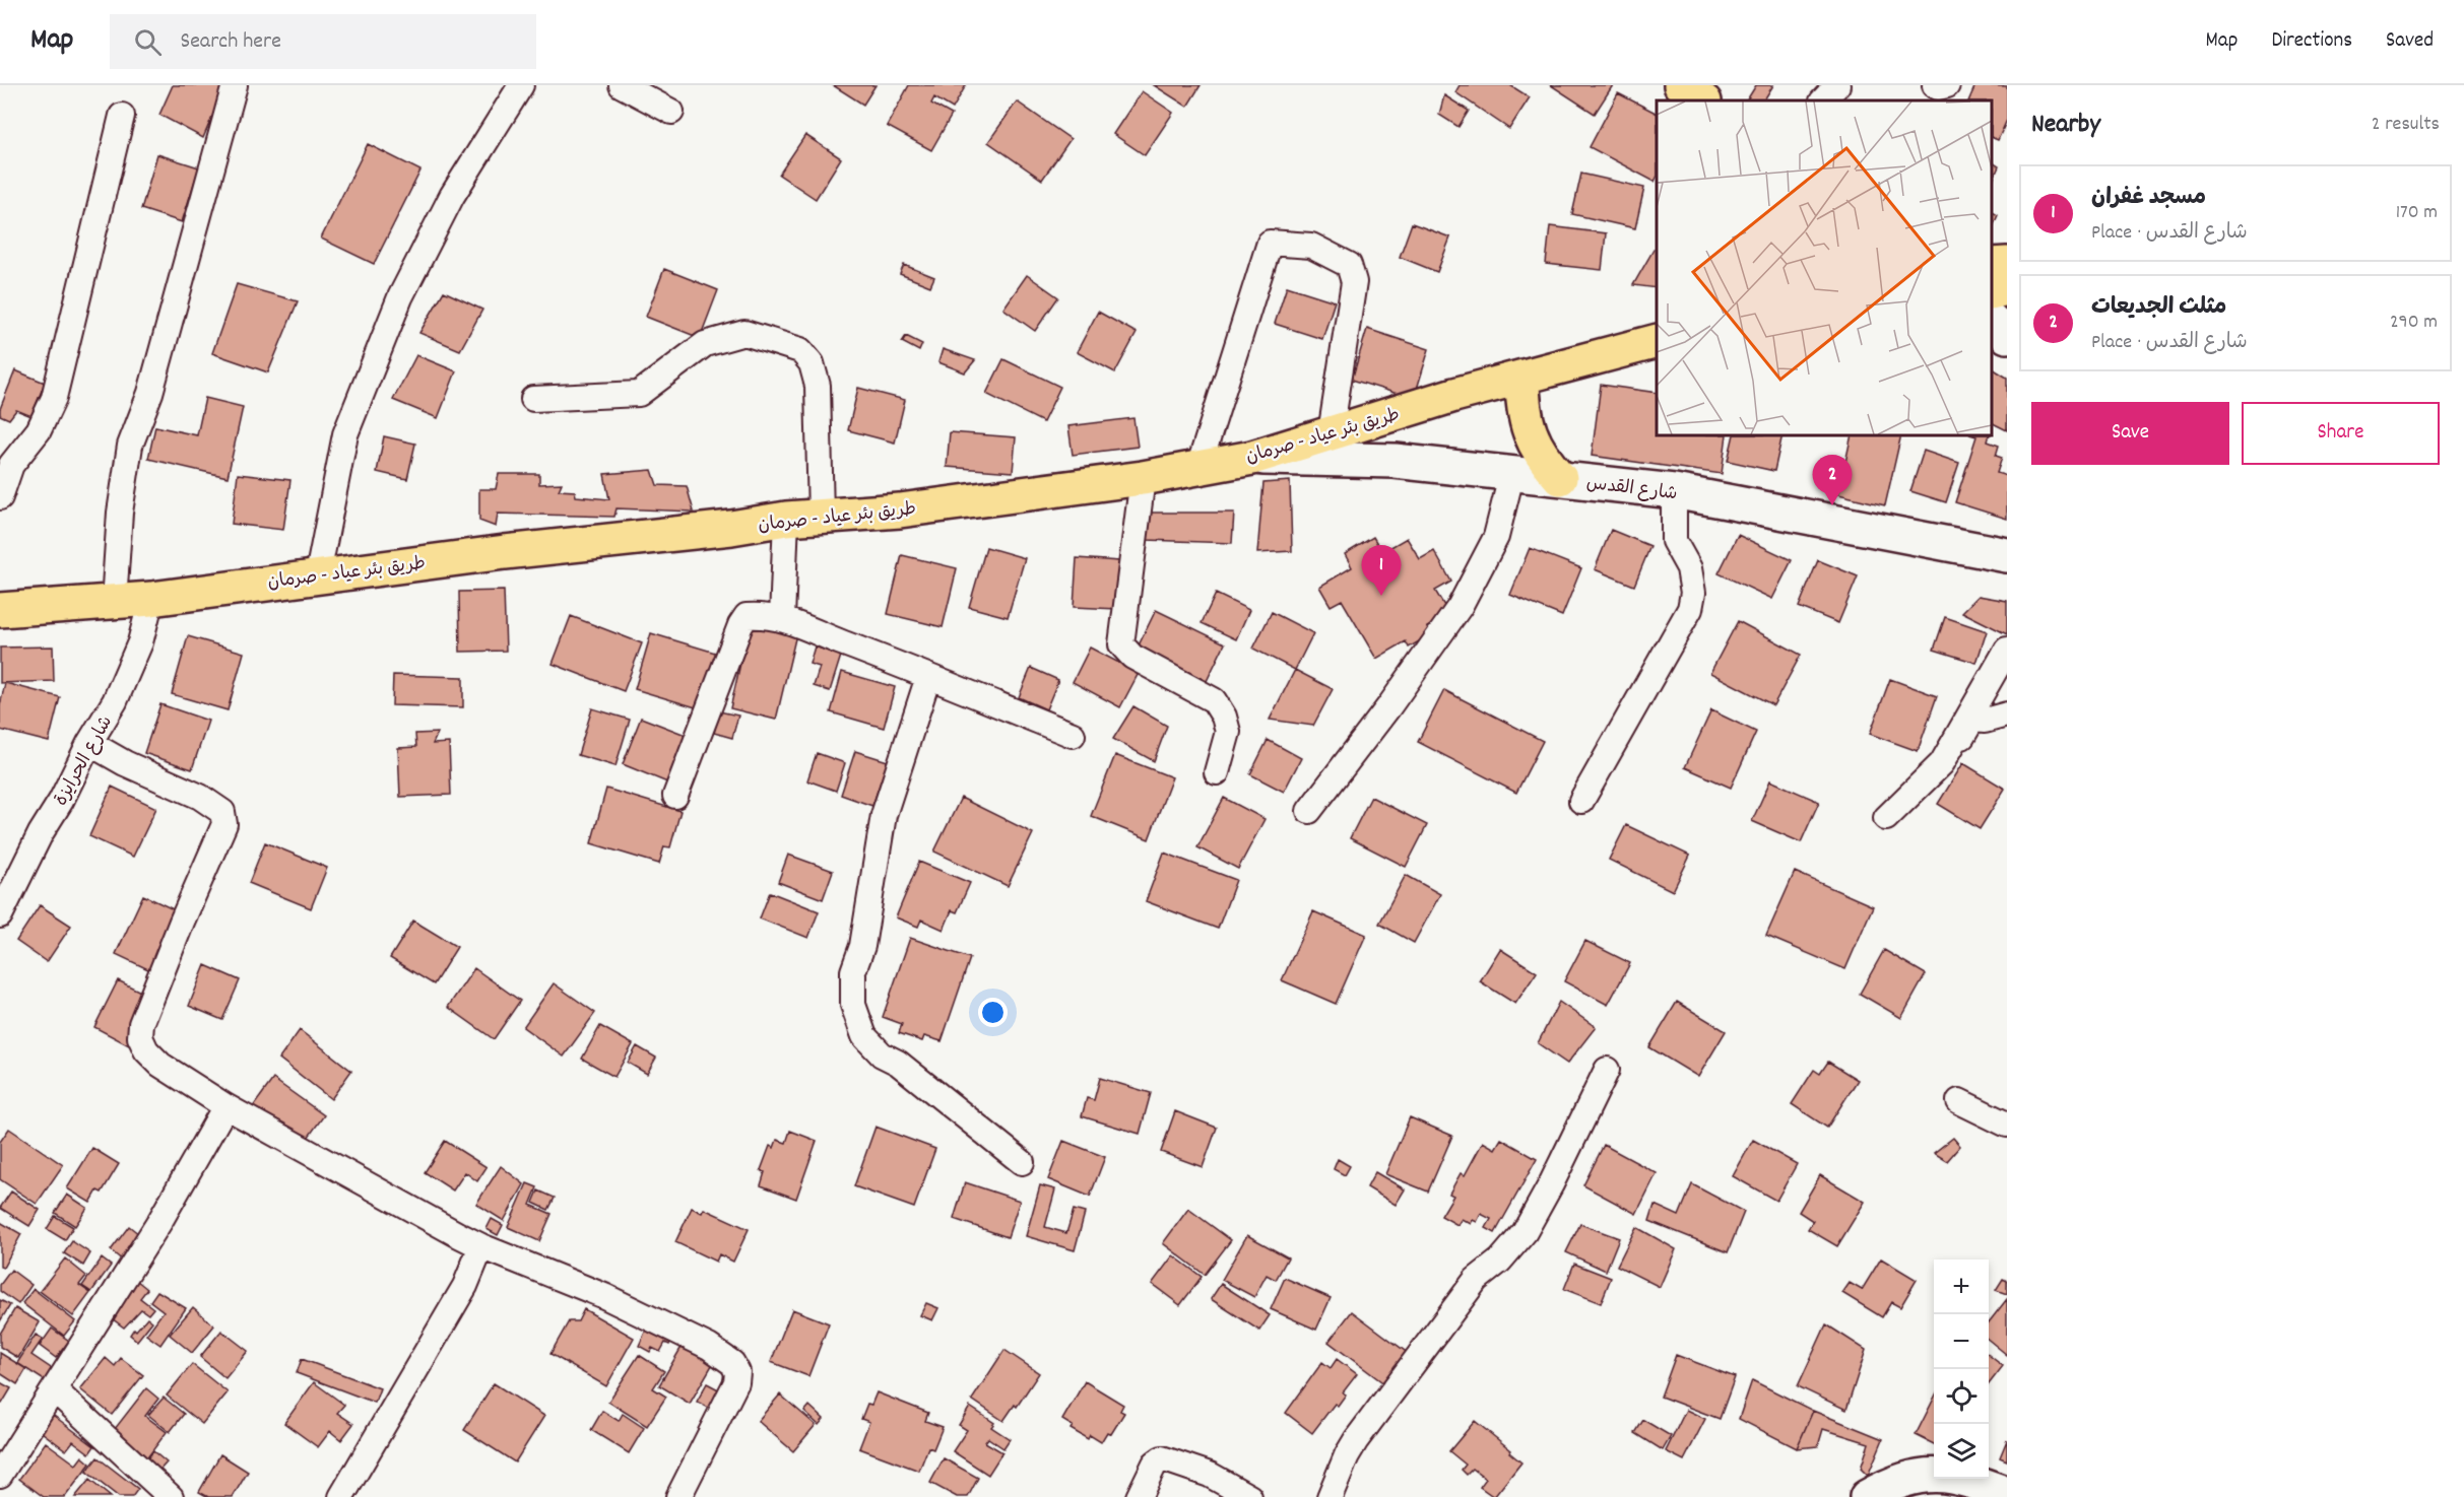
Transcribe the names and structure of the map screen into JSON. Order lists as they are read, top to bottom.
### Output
{
  "streets": {
    "highway": ["طريق بئر عياد - صرمان"],
    "street": ["شارع القدس", "شارع الحرايزة"]
  },
  "crossings": [
    ["طريق بئر عياد - صرمان", "شارع القدس"],
    ["طريق بئر عياد - صرمان", "شارع الحرايزة"]
  ],
  "page": {
    "header": "Map",
    "search": "Search here",
    "nav": ["Map", "Directions", "Saved"],
    "heading": ["Nearby", "2 results"],
    "list": [
      {
        "mark": "1",
        "name": "مسجد غفران",
        "note": "Place · شارع القدس",
        "value": "170 m"
      },
      {
        "mark": "2",
        "name": "مثلث الجديعات",
        "note": "Place · شارع القدس",
        "value": "290 m"
      }
    ],
    "buttons": ["Save", "Share"],
    "pins": ["2", "1"],
    "map_buttons": ["+", "−"]
  }
}
